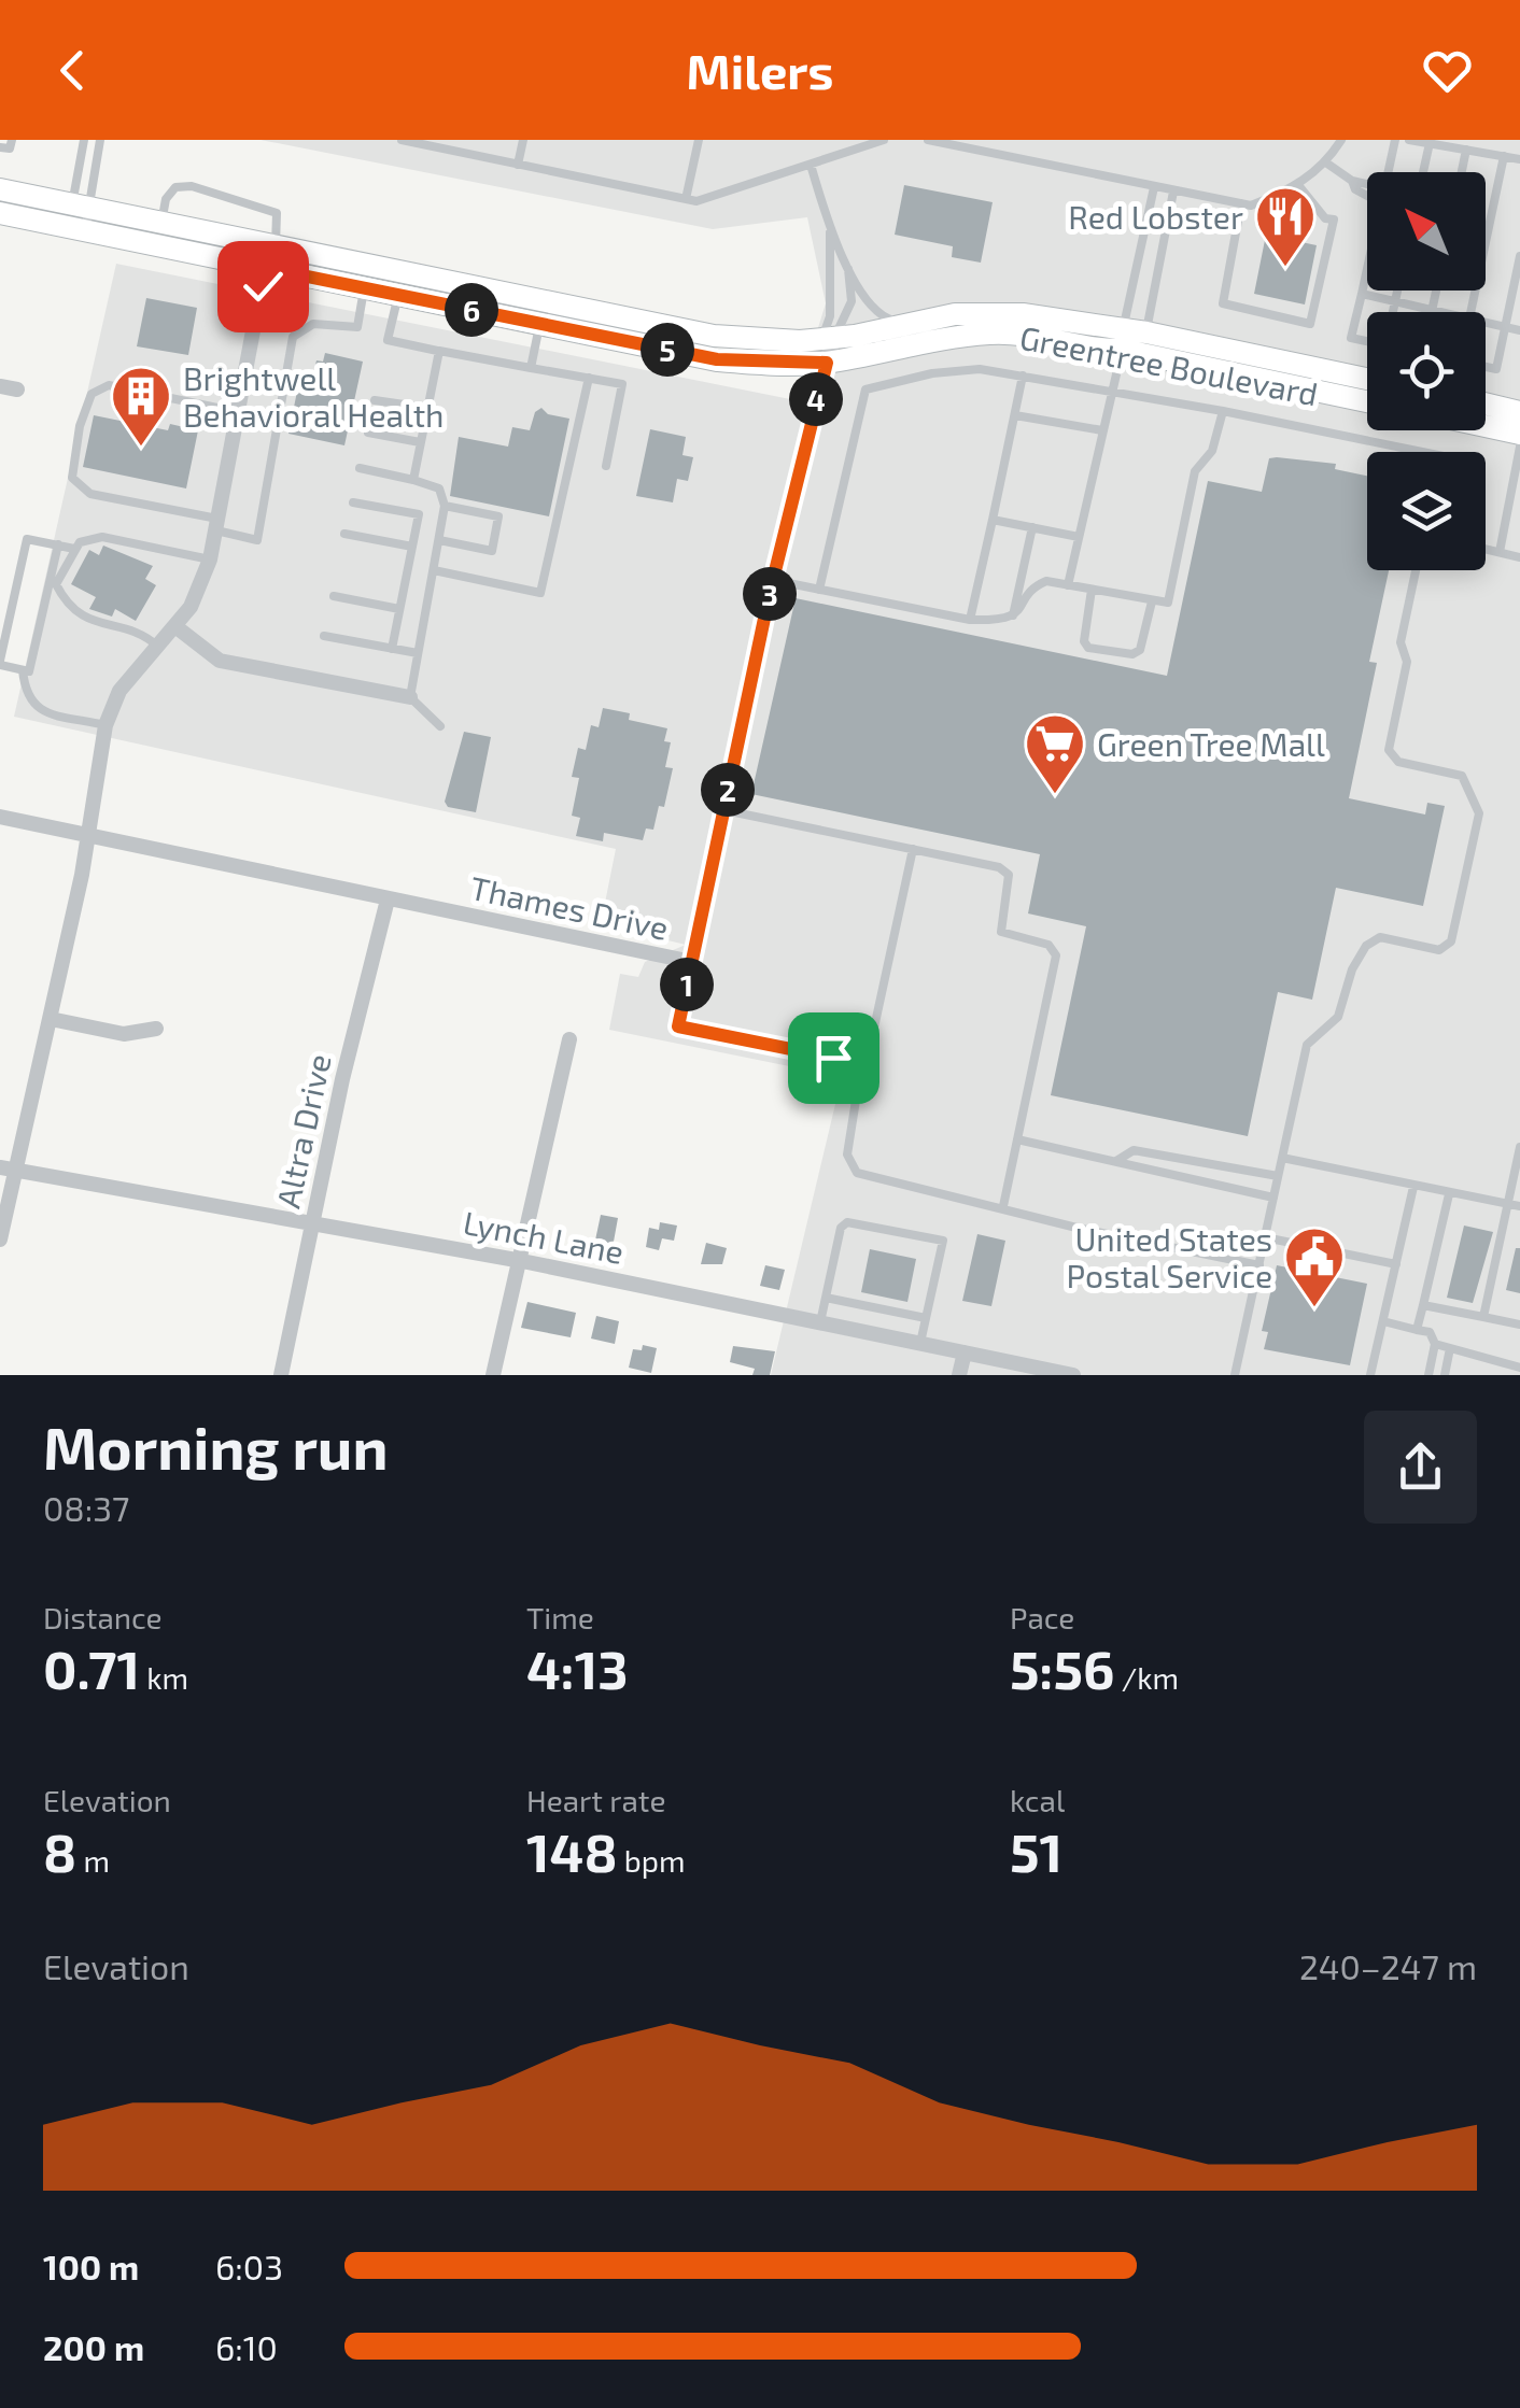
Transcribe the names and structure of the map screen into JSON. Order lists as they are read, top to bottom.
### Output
{
  "streets": {
    "main road": ["Greentree Boulevard"],
    "street": ["Thames Drive", "Altra Drive", "Lynch Lane"]
  },
  "crossings": [
    ["Greentree Boulevard", "Thames Drive"],
    ["Thames Drive", "Altra Drive"],
    ["Altra Drive", "Lynch Lane"]
  ],
  "places": {
    "restaurant": ["Red Lobster"],
    "building": ["Brightwell Behavioral Health"],
    "supermarket": ["Green Tree Mall"],
    "public building": ["United States Postal Service"]
  },
  "north": "top left",
  "page": {
    "header": "Milers",
    "pins": [
      "6",
      "5",
      "4",
      "3",
      "2",
      "1"
    ],
    "heading": ["Morning run", "08:37"],
    "stats": [
      ["Distance", "0.71 km"],
      ["Time", "4:13"],
      ["Pace", "5:56 /km"],
      ["Elevation", "8 m"],
      ["Heart rate", "148 bpm"],
      ["kcal", "51"]
    ],
    "chart": ["Elevation", "240–247 m"],
    "list": [
      {
        "name": "100 m",
        "note": "6:03"
      },
      {
        "name": "200 m",
        "note": "6:10"
      }
    ]
  }
}
